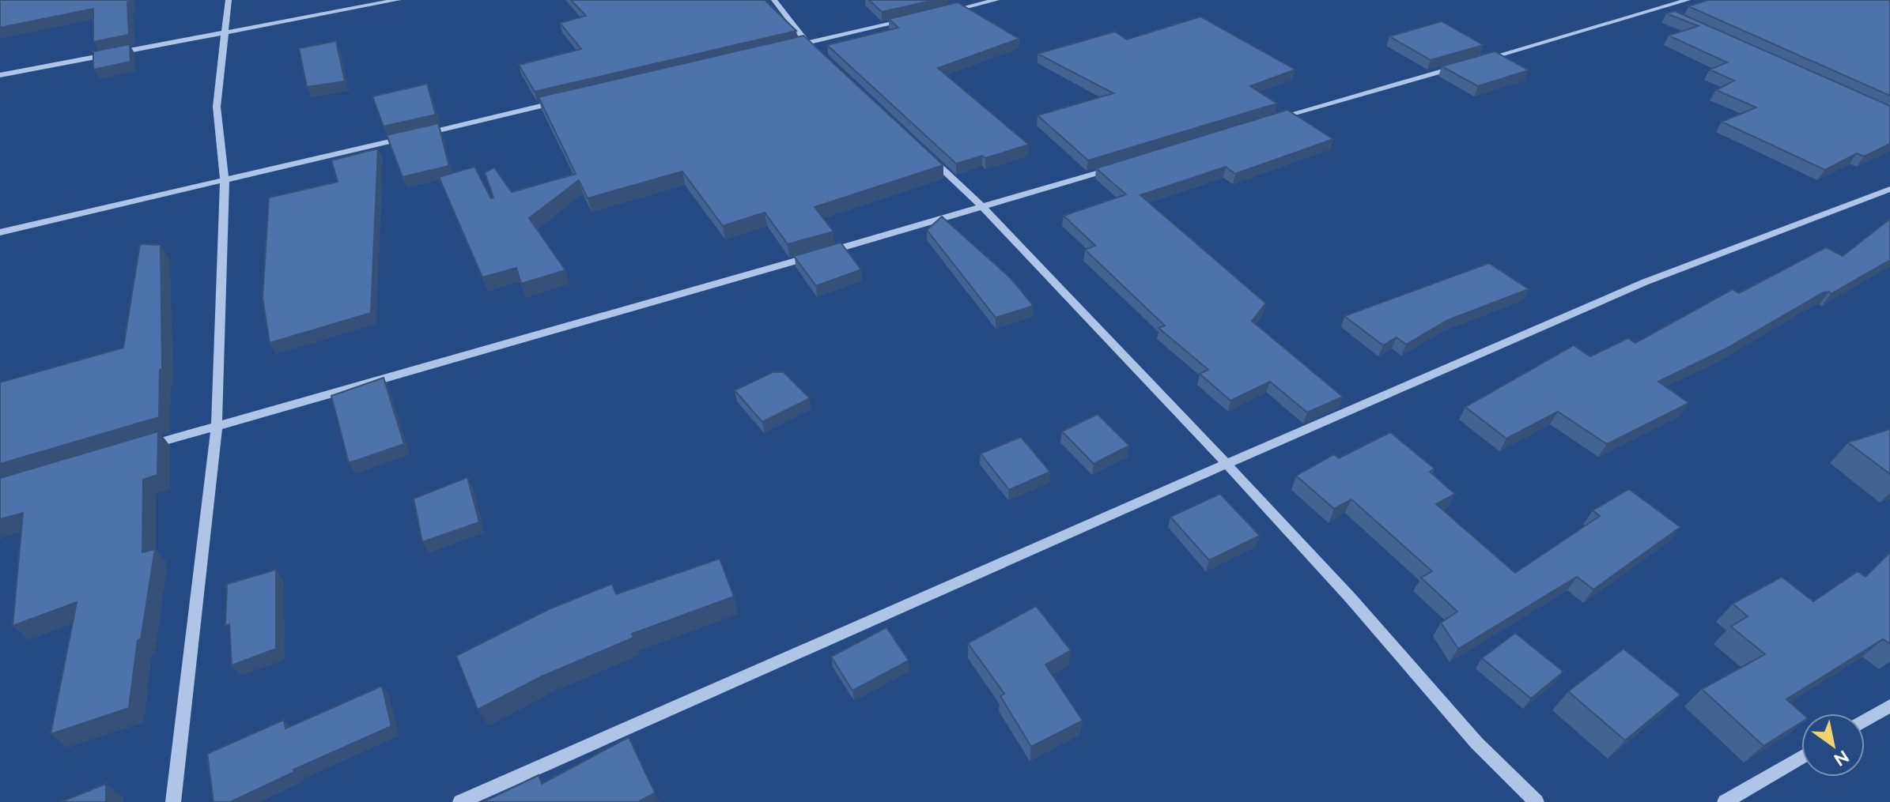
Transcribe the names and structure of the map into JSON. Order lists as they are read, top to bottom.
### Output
{
  "north": "bottom right"
}
